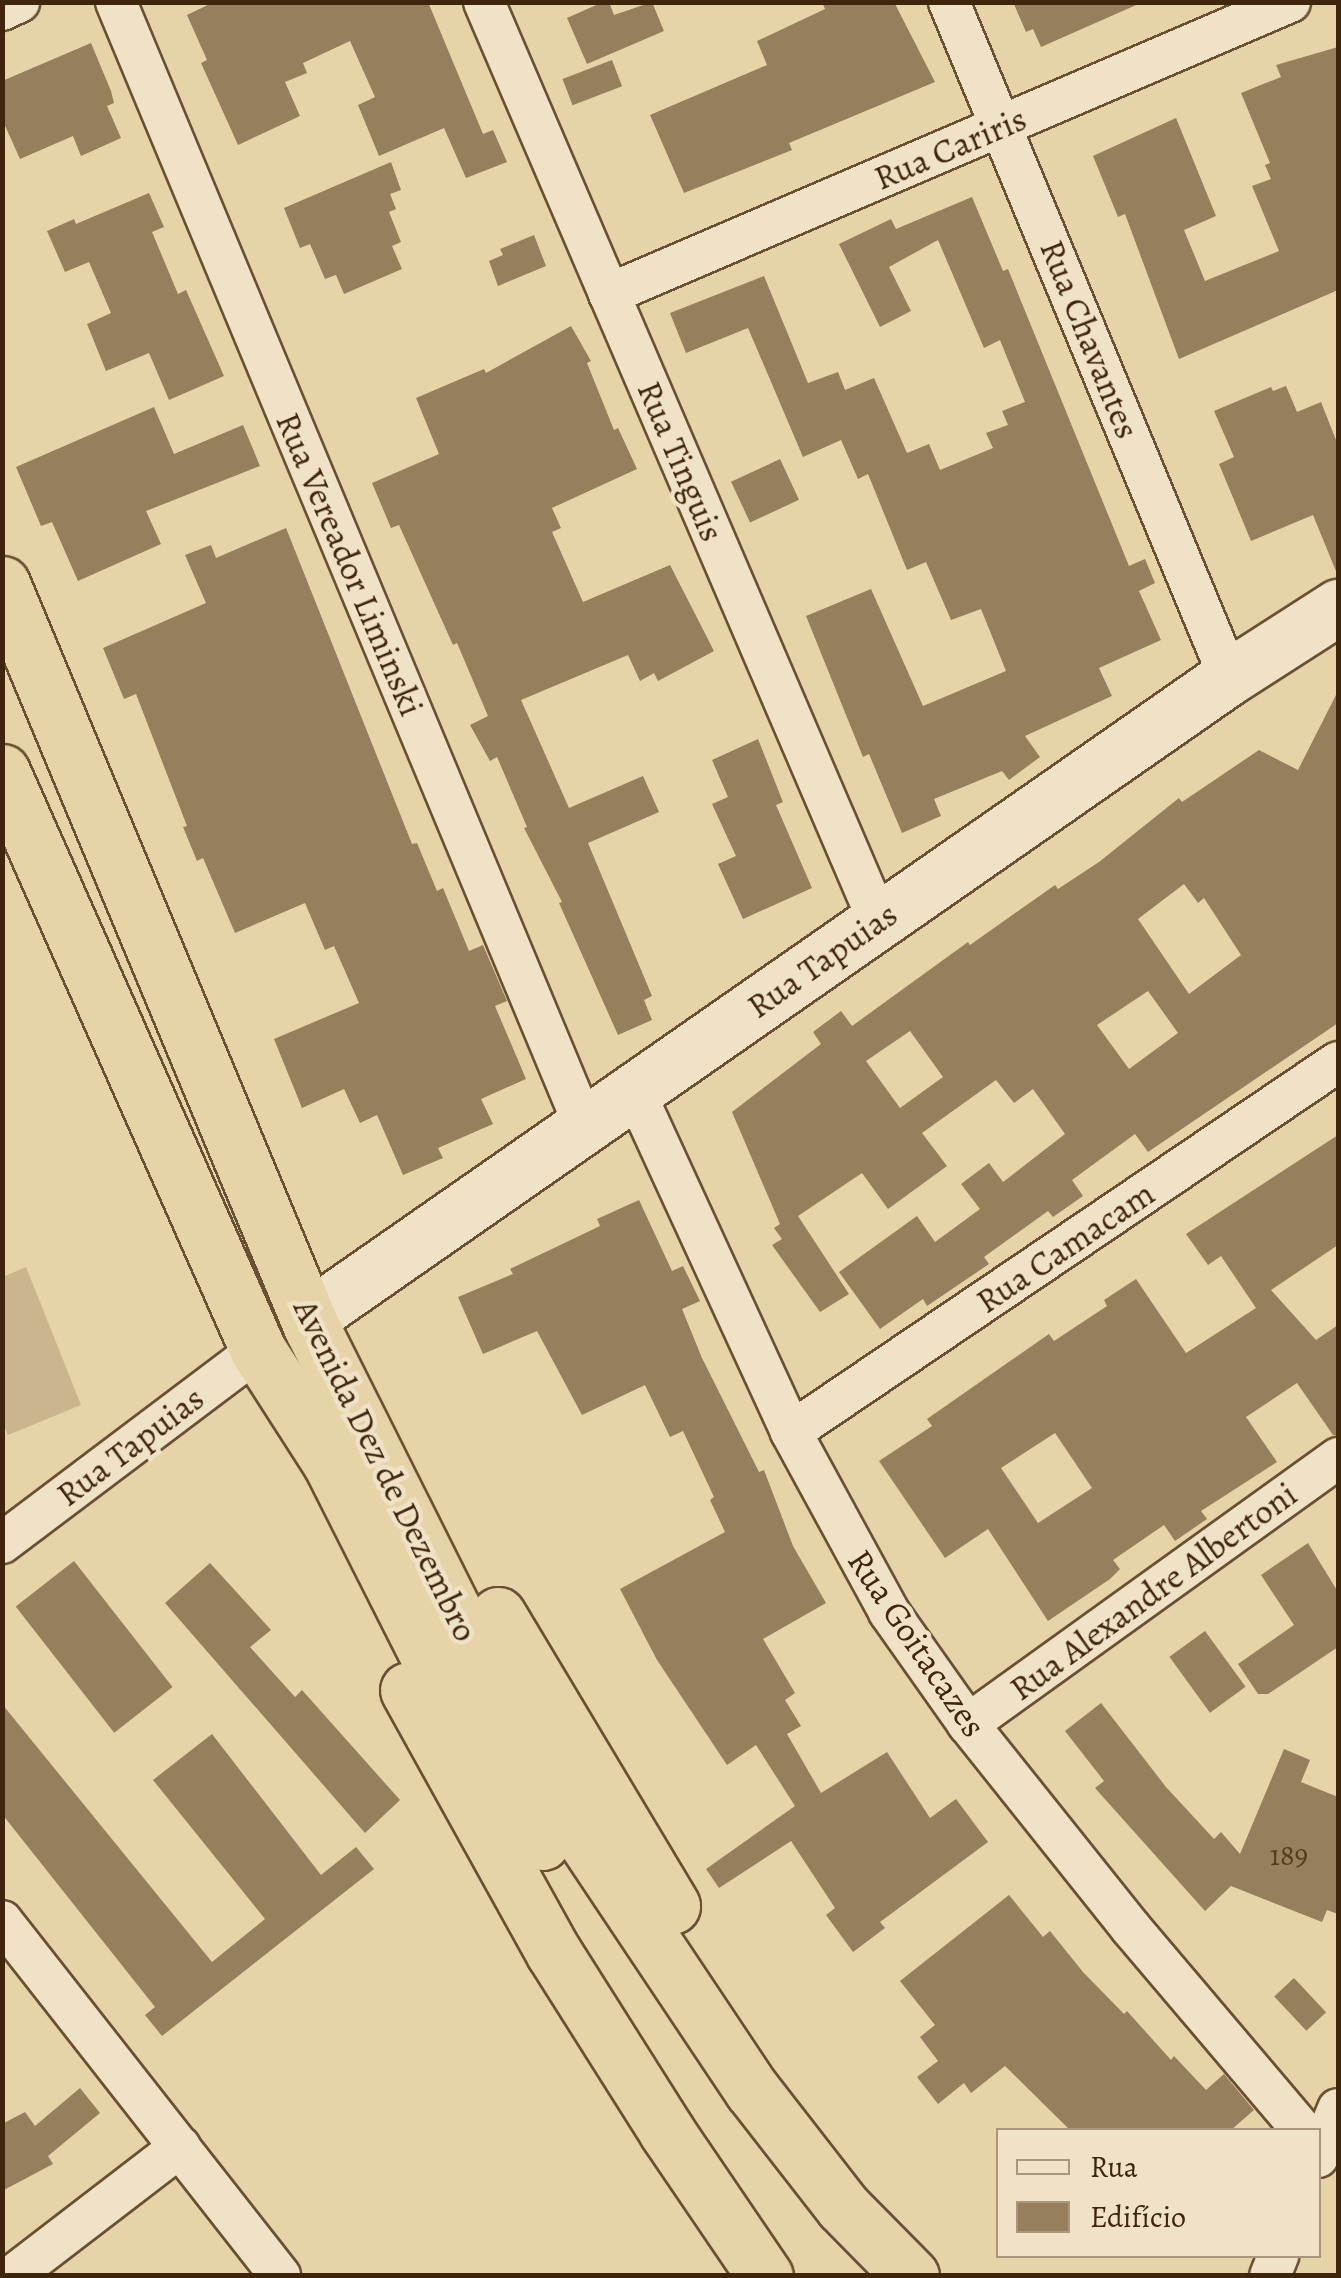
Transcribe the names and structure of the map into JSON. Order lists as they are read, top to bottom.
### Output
{
  "streets": {
    "highway": ["Avenida Dez de Dezembro"],
    "street": [
      "Rua Cariris",
      "Rua Chavantes",
      "Rua Tinguis",
      "Rua Vereador Liminski",
      "Rua Tapuias",
      "Rua Camacam",
      "Rua Alexandre Albertoni",
      "Rua Goitacazes"
    ]
  },
  "crossings": [
    ["Rua Cariris", "Rua Chavantes"],
    ["Rua Cariris", "Rua Tinguis"],
    ["Rua Chavantes", "Rua Tapuias"],
    ["Rua Tinguis", "Rua Tapuias"],
    ["Rua Vereador Liminski", "Rua Tapuias"],
    ["Rua Tapuias", "Avenida Dez de Dezembro"],
    ["Rua Tapuias", "Rua Goitacazes"],
    ["Rua Camacam", "Rua Goitacazes"],
    ["Rua Alexandre Albertoni", "Rua Goitacazes"]
  ],
  "house_numbers": ["189"],
  "legend": ["Rua", "Edifício"]
}
